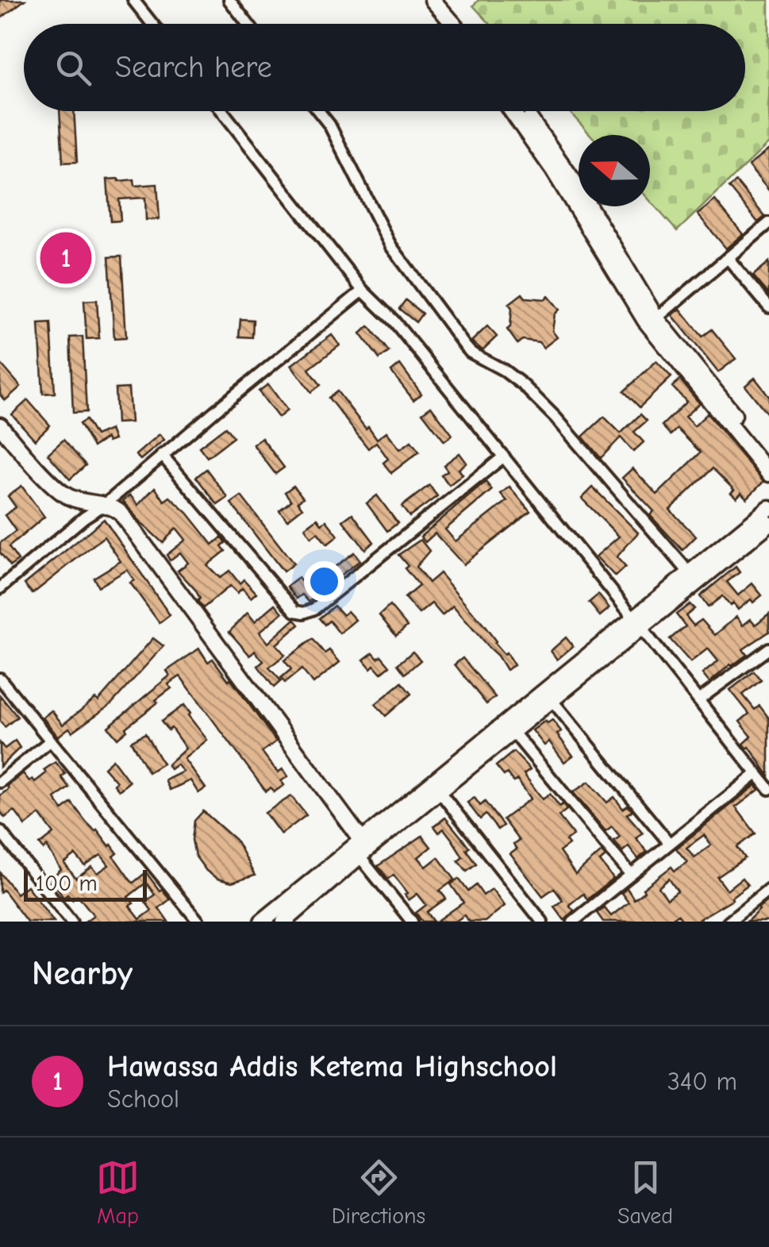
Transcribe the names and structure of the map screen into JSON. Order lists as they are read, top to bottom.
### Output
{
  "scale_bar": "100 m",
  "north": "left",
  "page": {
    "search": "Search here",
    "pins": "1",
    "scale": "100 m",
    "heading": "Nearby",
    "list": [
      {
        "mark": "1",
        "name": "Hawassa Addis Ketema Highschool",
        "note": "School",
        "value": "340 m"
      }
    ],
    "nav": ["Map", "Directions", "Saved"]
  }
}
